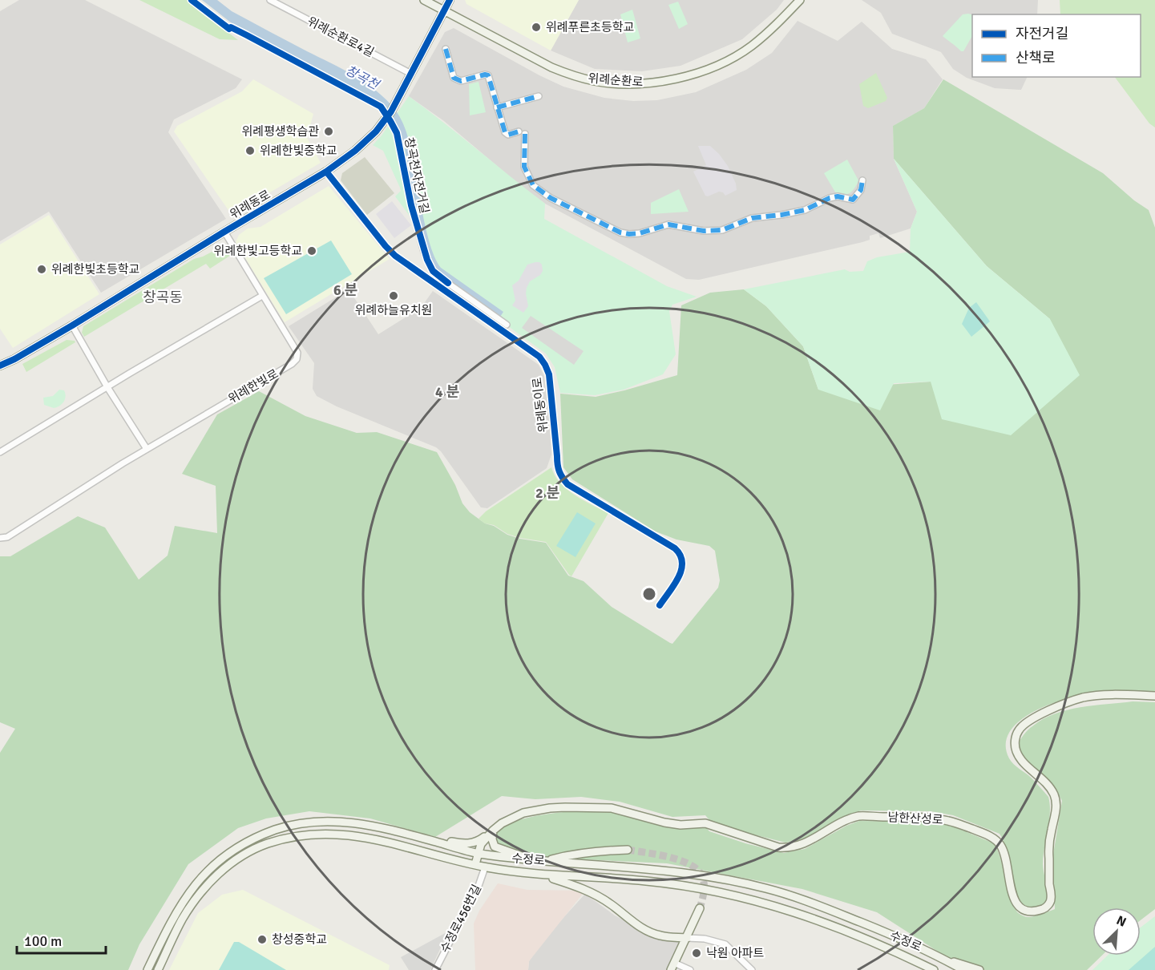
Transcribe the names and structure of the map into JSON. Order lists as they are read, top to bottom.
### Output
{
  "streets": {
    "main road": [
      "위례순환로",
      "위례동로",
      "남한산성로",
      "수정로"
    ],
    "street": [
      "위례순환로4길",
      "창곡천자전거길",
      "위례한빛로",
      "위례동이로",
      "수정로456번길"
    ]
  },
  "crossings": [
    ["위례순환로4길", "위례동로"],
    ["위례순환로", "위례동로"],
    ["위례동로", "위례한빛로"],
    ["위례동로", "위례동이로"],
    ["남한산성로", "수정로"],
    ["수정로", "수정로456번길"]
  ],
  "districts": ["창곡동"],
  "water": ["창곡천"],
  "places": [
    "위례푸른초등학교",
    "위례평생학습관",
    "위례한빛중학교",
    "위례한빛고등학교",
    "위례한빛초등학교",
    "위례하늘유치원",
    "창성중학교",
    "낙원 아파트"
  ],
  "legend": ["자전거길", "산책로"],
  "scale_bar": "100 m",
  "north": "top right",
  "rings": ["6 분", "4 분", "2 분"]
}
